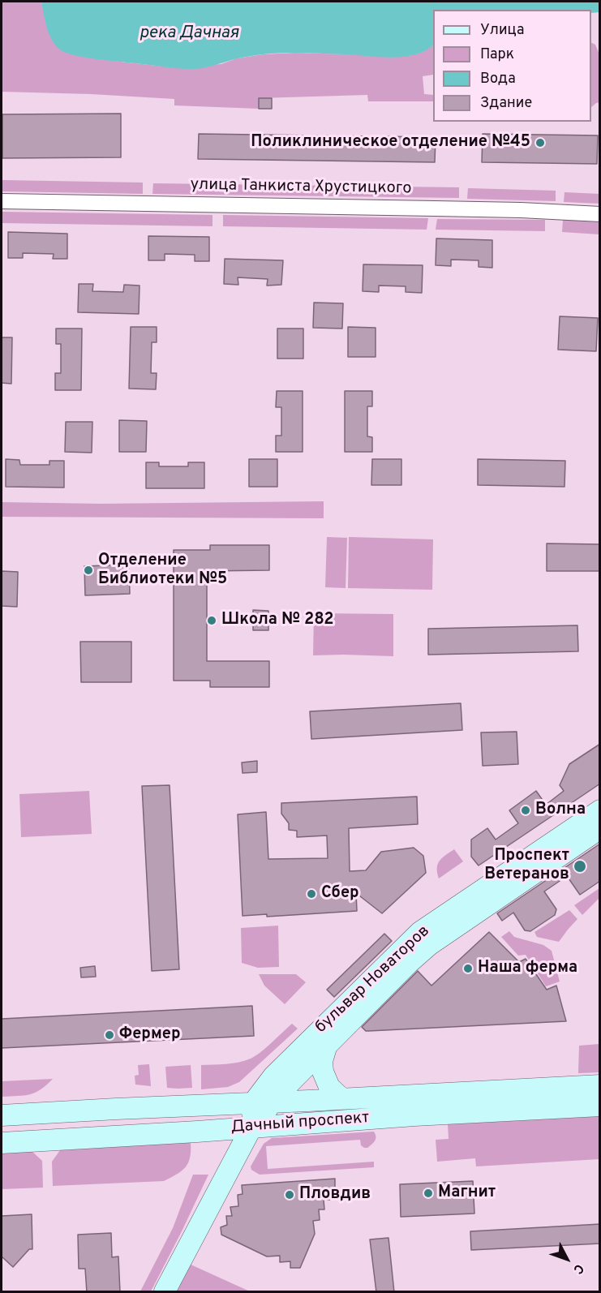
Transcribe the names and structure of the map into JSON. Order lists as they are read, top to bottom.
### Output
{
  "streets": {
    "main road": ["бульвар Новаторов", "Дачный проспект"],
    "street": ["улица Танкиста Хрустицкого"]
  },
  "crossings": [
    ["бульвар Новаторов", "Дачный проспект"]
  ],
  "water": ["река Дачная"],
  "places": [
    "Поликлиническое отделение №45",
    "Отделение Библиотеки №5",
    "Школа № 282",
    "Волна",
    "Проспект Ветеранов",
    "Сбер",
    "Наша ферма",
    "Фермер",
    "Магнит",
    "Пловдив"
  ],
  "legend": [
    "Улица",
    "Парк",
    "Вода",
    "Здание"
  ],
  "north": "bottom right"
}
